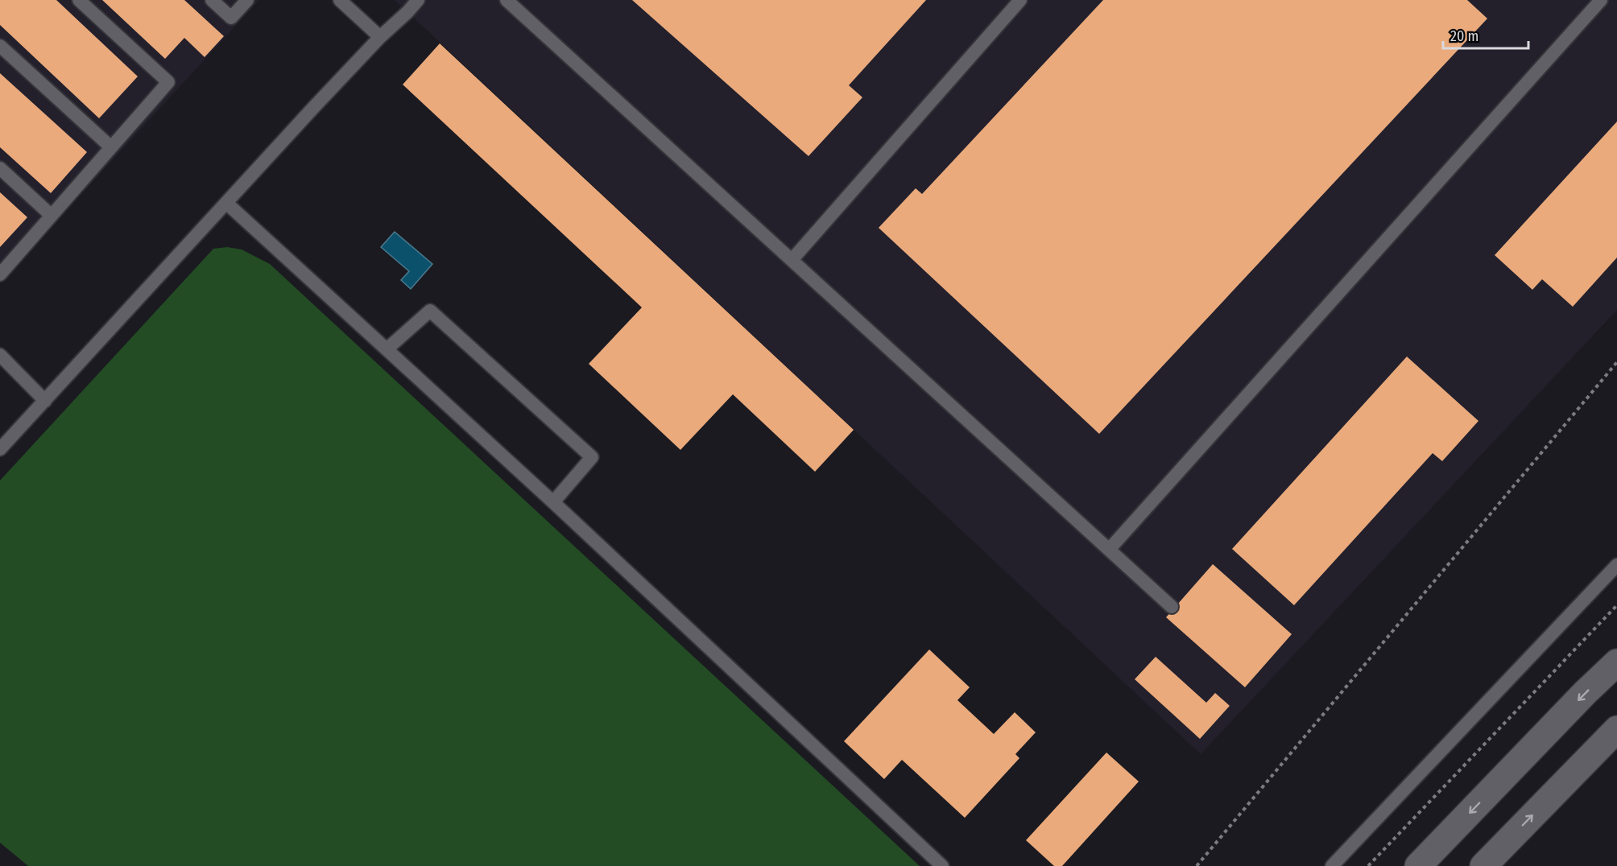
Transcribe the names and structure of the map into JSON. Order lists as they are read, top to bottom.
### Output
{
  "scale_bar": "20 m"
}
